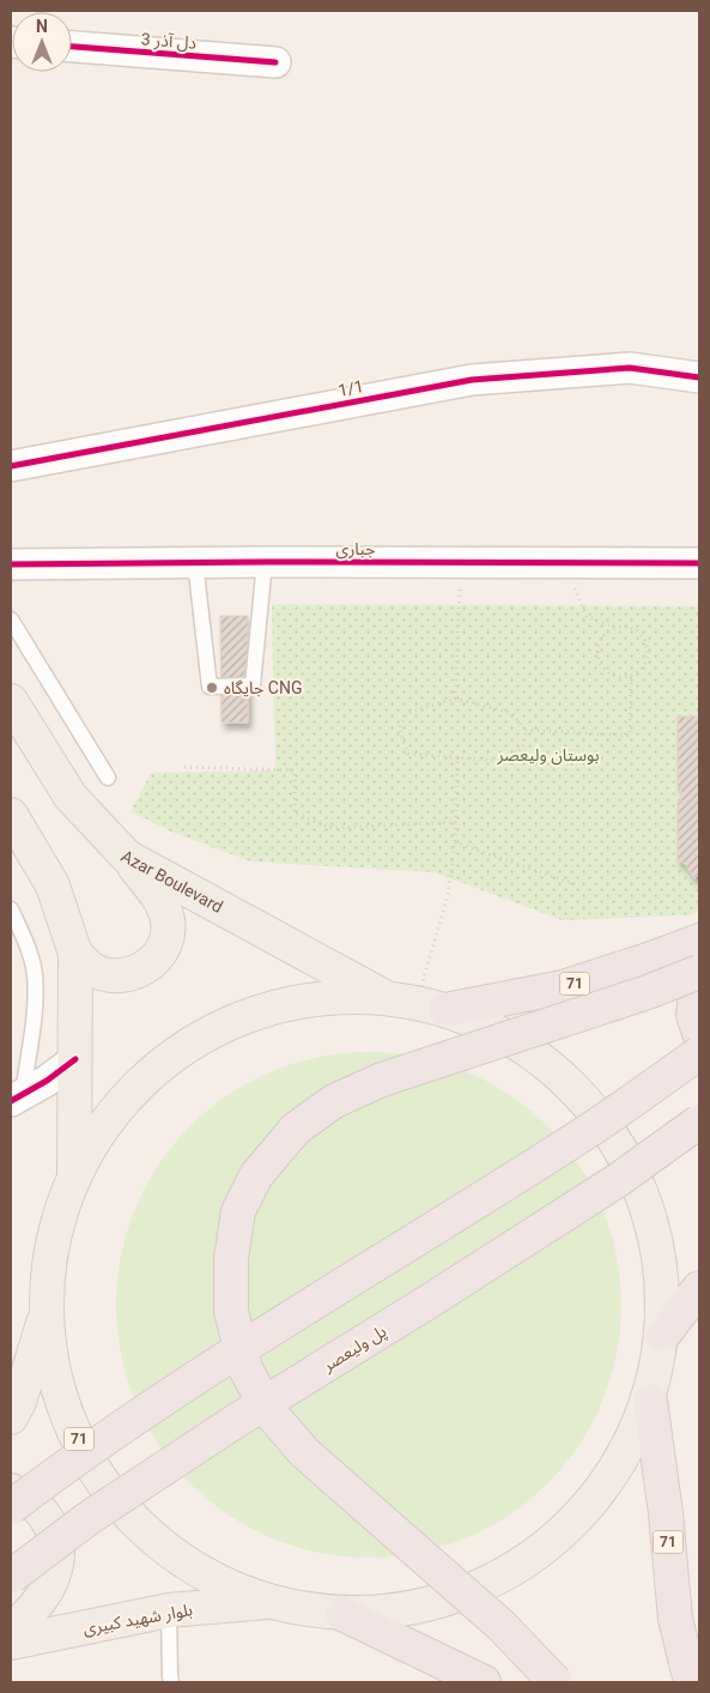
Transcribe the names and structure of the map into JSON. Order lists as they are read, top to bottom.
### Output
{
  "streets": {
    "highway": ["71", "پل ولیعصر"],
    "main road": ["Azar Boulevard", "بلوار شهید کبیری"],
    "street": ["دل آذر 3", "1/1", "جباری"]
  },
  "crossings": [
    ["Azar Boulevard", "71"],
    ["71", "بلوار شهید کبیری"]
  ],
  "parks": ["بوستان ولیعصر"],
  "places": ["جایگاه CNG"],
  "north": "top"
}
